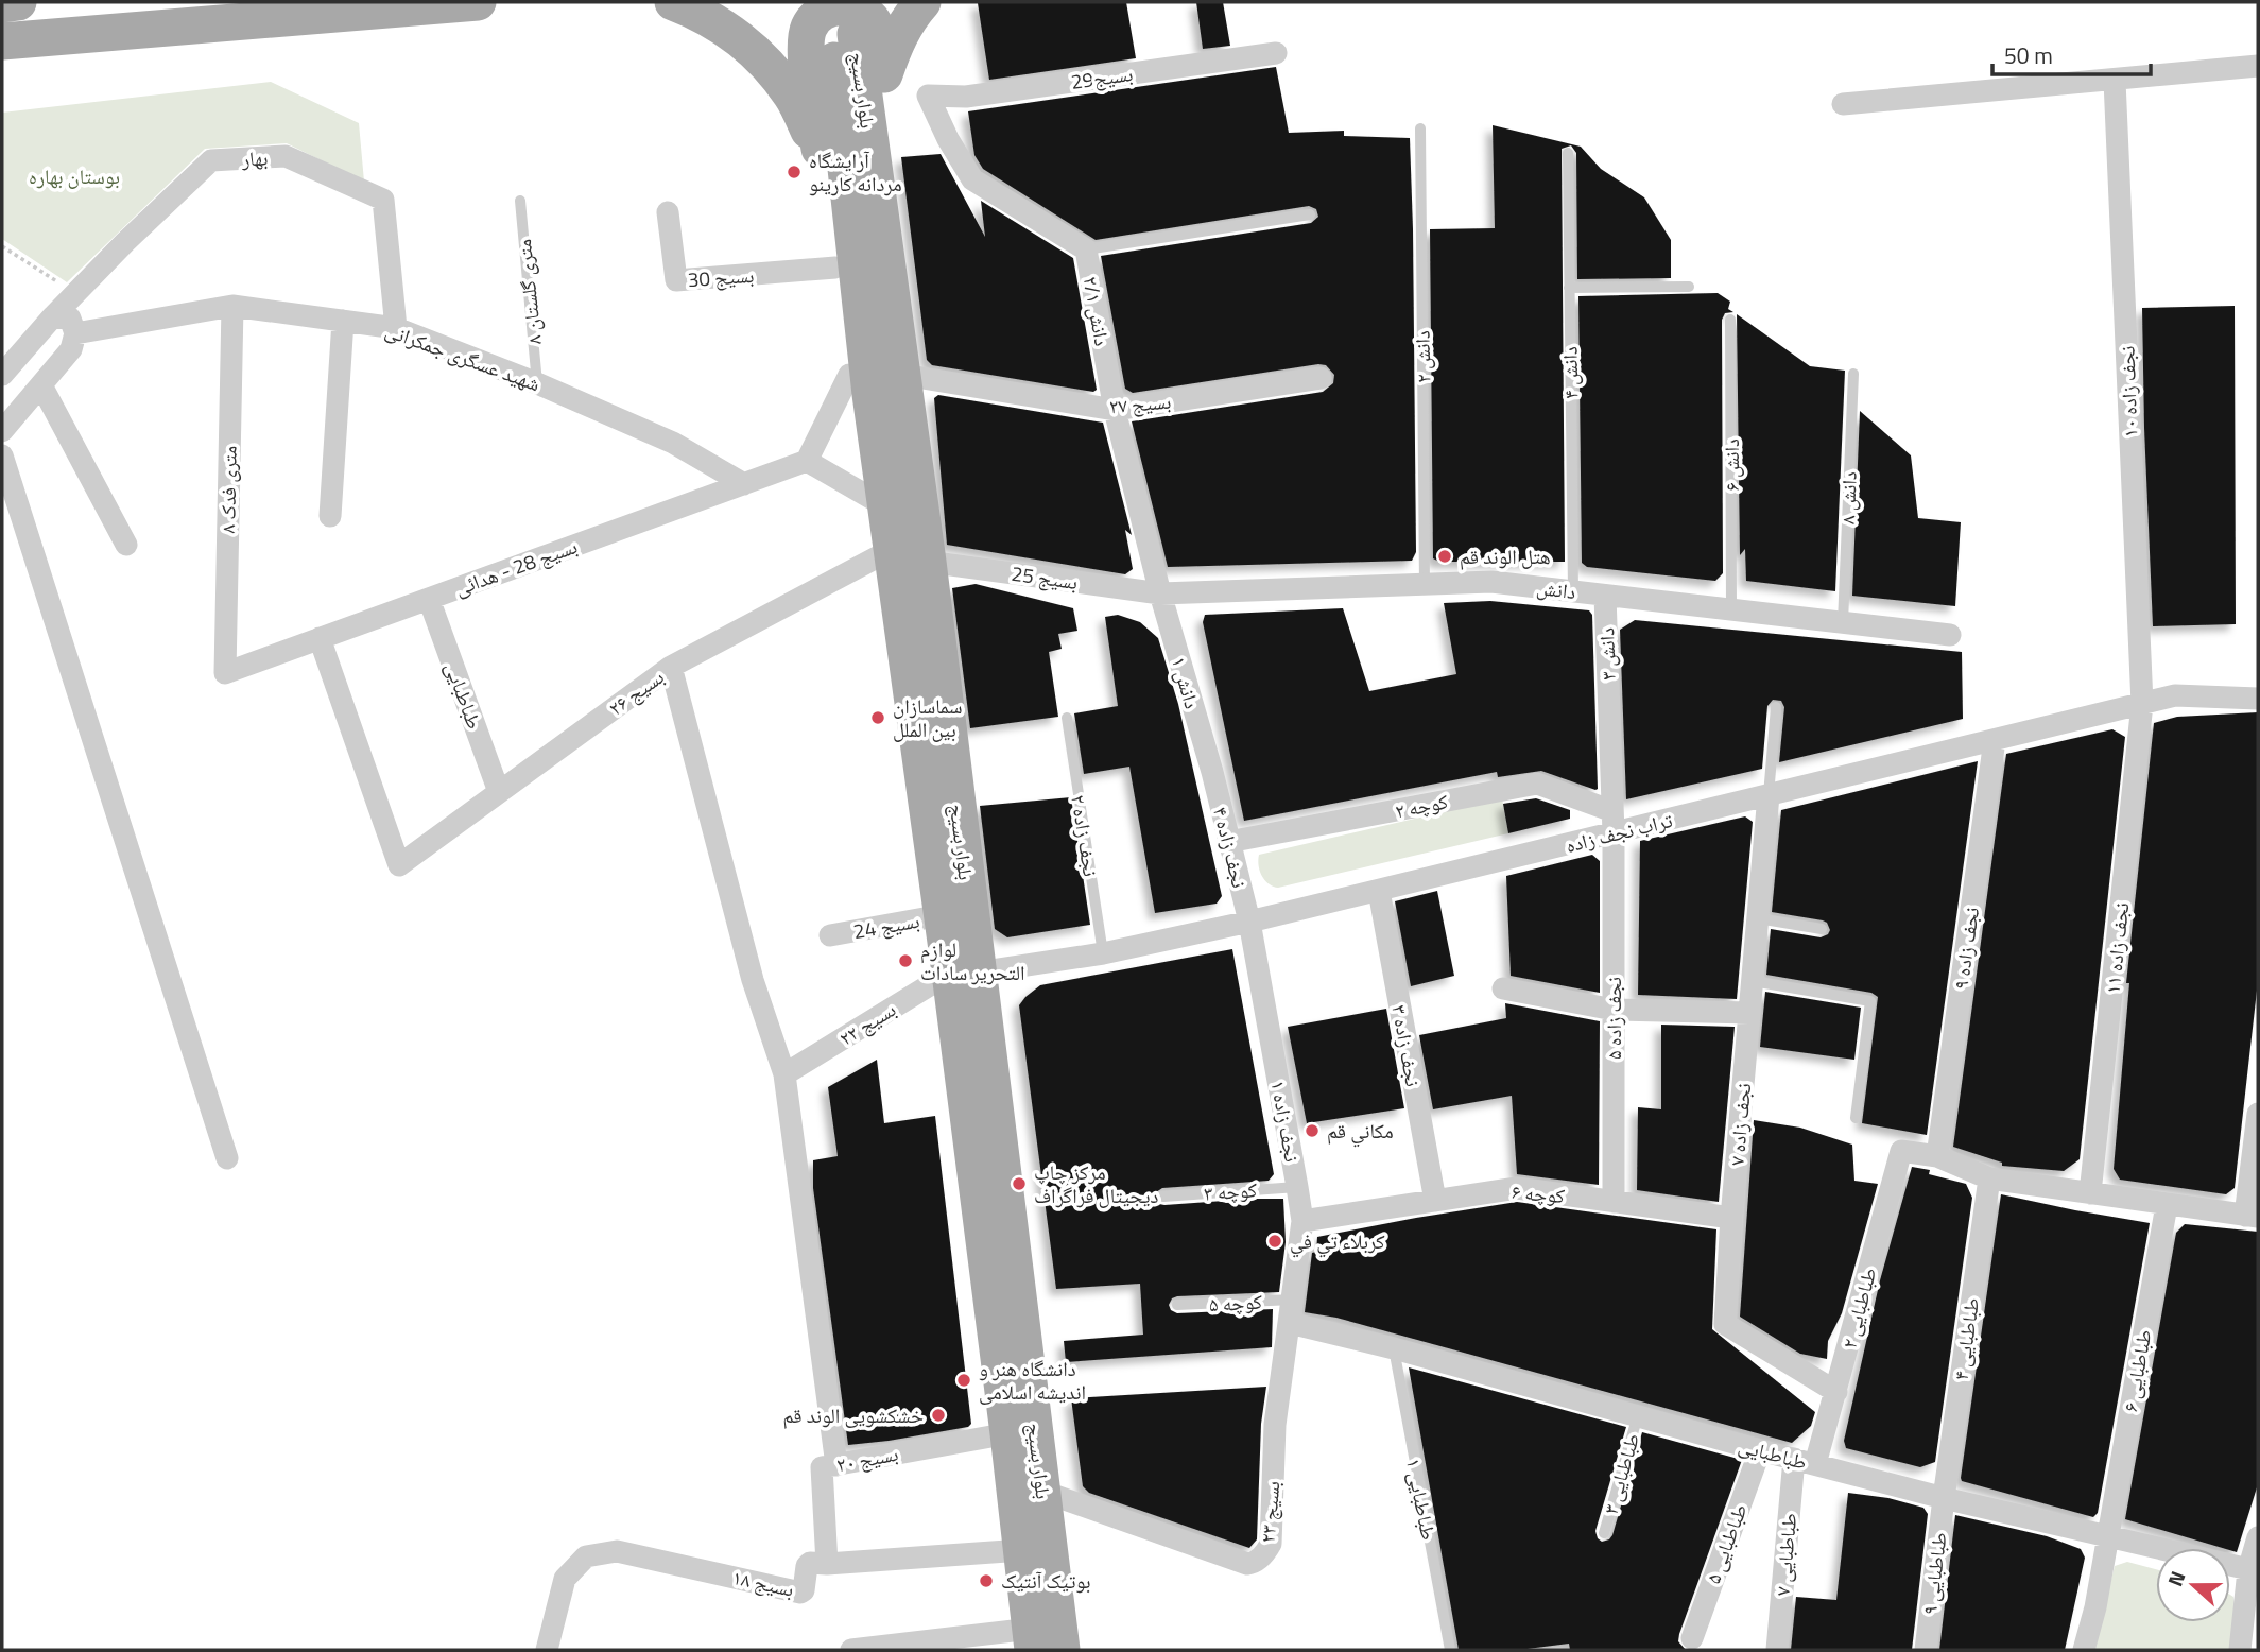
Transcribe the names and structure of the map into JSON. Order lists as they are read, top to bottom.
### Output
{
  "streets": {
    "main road": ["بلوار بسیج"],
    "street": [
      "بسیج29",
      "بهار",
      "بسیج 30",
      "دانش ۲/۱",
      "شهید عسگری جمکرانی",
      "نجف زاده ۱۰",
      "بسیج ۲۷",
      "۸ متری فدک",
      "بسیج 28 - هدائی",
      "بسیج 25",
      "دانش",
      "دانش ۳",
      "دانش ۱",
      "بسیج ۲۶",
      "طباطبایی",
      "کوچه ۲",
      "تراب نجف زاده",
      "نجف زاده ۴",
      "بسیج 24",
      "نجف زاده ۹",
      "نجف زاده ۱۱",
      "نجف زاده ۵",
      "بسیج ۲۲",
      "نجف زاده ۳",
      "نجف زاده ۱",
      "نجف زاده ۷",
      "کوچه ۶",
      "طباطبایی ۲",
      "طباطبایی ۴",
      "طباطبایی ۶",
      "بسیج ۲۰",
      "بسیج ۲۳",
      "طباطبایی ۵",
      "طباطبایی ۷",
      "طباطبایی ۹",
      "بسیج ۱۸"
    ],
    "lane": [
      "۸ متری گلستان",
      "دانش ۲",
      "دانش ۴",
      "دانش ۶",
      "دانش ۸",
      "نجف زاده ۲",
      "کوچه ۳",
      "کوچه ۵",
      "طباطبایی ۳",
      "طباطبایی ۱"
    ]
  },
  "crossings": [
    ["بسیج29", "دانش ۲/۱"],
    ["بلوار بسیج", "بسیج ۲۷"],
    ["بلوار بسیج", "بسیج 25"],
    ["بلوار بسیج", "بسیج ۲۶"],
    ["بلوار بسیج", "تراب نجف زاده"],
    ["بلوار بسیج", "بسیج 24"],
    ["بلوار بسیج", "بسیج ۲۲"],
    ["بلوار بسیج", "بسیج ۲۰"],
    ["بلوار بسیج", "بسیج ۲۳"],
    ["بهار", "شهید عسگری جمکرانی"],
    ["۸ متری گلستان", "شهید عسگری جمکرانی"],
    ["دانش ۲/۱", "بسیج ۲۷"],
    ["دانش ۲/۱", "بسیج 25"],
    ["دانش ۲/۱", "دانش"],
    ["دانش ۲/۱", "دانش ۱"],
    ["شهید عسگری جمکرانی", "۸ متری فدک"],
    ["شهید عسگری جمکرانی", "بسیج 28 - هدائی"],
    ["دانش ۲", "دانش"],
    ["دانش ۴", "دانش"],
    ["نجف زاده ۱۰", "تراب نجف زاده"],
    ["نجف زاده ۱۰", "نجف زاده ۱۱"],
    ["دانش ۶", "دانش"],
    ["۸ متری فدک", "بسیج 28 - هدائی"],
    ["دانش ۸", "دانش"],
    ["بسیج 28 - هدائی", "بسیج ۲۶"],
    ["بسیج 28 - هدائی", "طباطبایی"],
    ["بسیج 25", "دانش"],
    ["بسیج 25", "دانش ۱"],
    ["دانش", "دانش ۳"],
    ["دانش", "دانش ۱"],
    ["دانش ۳", "کوچه ۲"],
    ["دانش ۳", "تراب نجف زاده"],
    ["دانش ۳", "نجف زاده ۵"],
    ["دانش ۱", "نجف زاده ۴"],
    ["بسیج ۲۶", "طباطبایی"],
    ["طباطبایی", "نجف زاده ۱"],
    ["طباطبایی", "طباطبایی ۲"],
    ["طباطبایی", "طباطبایی ۴"],
    ["طباطبایی", "طباطبایی ۶"],
    ["طباطبایی", "طباطبایی ۳"],
    ["طباطبایی", "طباطبایی ۱"],
    ["طباطبایی", "بسیج ۲۳"],
    ["طباطبایی", "طباطبایی ۵"],
    ["طباطبایی", "طباطبایی ۷"],
    ["طباطبایی", "طباطبایی ۹"],
    ["کوچه ۲", "تراب نجف زاده"],
    ["کوچه ۲", "نجف زاده ۴"],
    ["کوچه ۲", "نجف زاده ۵"],
    ["تراب نجف زاده", "نجف زاده ۲"],
    ["تراب نجف زاده", "نجف زاده ۴"],
    ["تراب نجف زاده", "نجف زاده ۹"],
    ["تراب نجف زاده", "نجف زاده ۱۱"],
    ["تراب نجف زاده", "نجف زاده ۵"],
    ["تراب نجف زاده", "بسیج ۲۲"],
    ["تراب نجف زاده", "نجف زاده ۳"],
    ["تراب نجف زاده", "نجف زاده ۱"],
    ["تراب نجف زاده", "نجف زاده ۷"],
    ["نجف زاده ۴", "نجف زاده ۱"],
    ["نجف زاده ۹", "طباطبایی ۲"],
    ["نجف زاده ۵", "کوچه ۶"],
    ["نجف زاده ۳", "کوچه ۶"],
    ["نجف زاده ۱", "کوچه ۳"],
    ["نجف زاده ۱", "کوچه ۶"],
    ["نجف زاده ۱", "کوچه ۵"],
    ["نجف زاده ۱", "بسیج ۲۳"],
    ["نجف زاده ۷", "کوچه ۶"],
    ["نجف زاده ۷", "طباطبایی ۲"],
    ["طباطبایی ۲", "طباطبایی ۷"],
    ["طباطبایی ۴", "طباطبایی ۹"],
    ["بسیج ۲۰", "بسیج ۱۸"]
  ],
  "parks": ["بوستان بهاره"],
  "places": [
    "آرایشگاه مردانه کارینو",
    "هتل الوند قم",
    "سماسازان بین الملل",
    "لوازم التحریر سادات",
    "مكاني قم",
    "مرکز چاپ دیجیتال فراگراف",
    "كربلاء تي في",
    "دانشگاه هنر و اندیشه اسلامی",
    "خشکشویی الوند قم",
    "بوتیک آنتیک"
  ],
  "scale_bar": "50 m",
  "north": "left"
}
